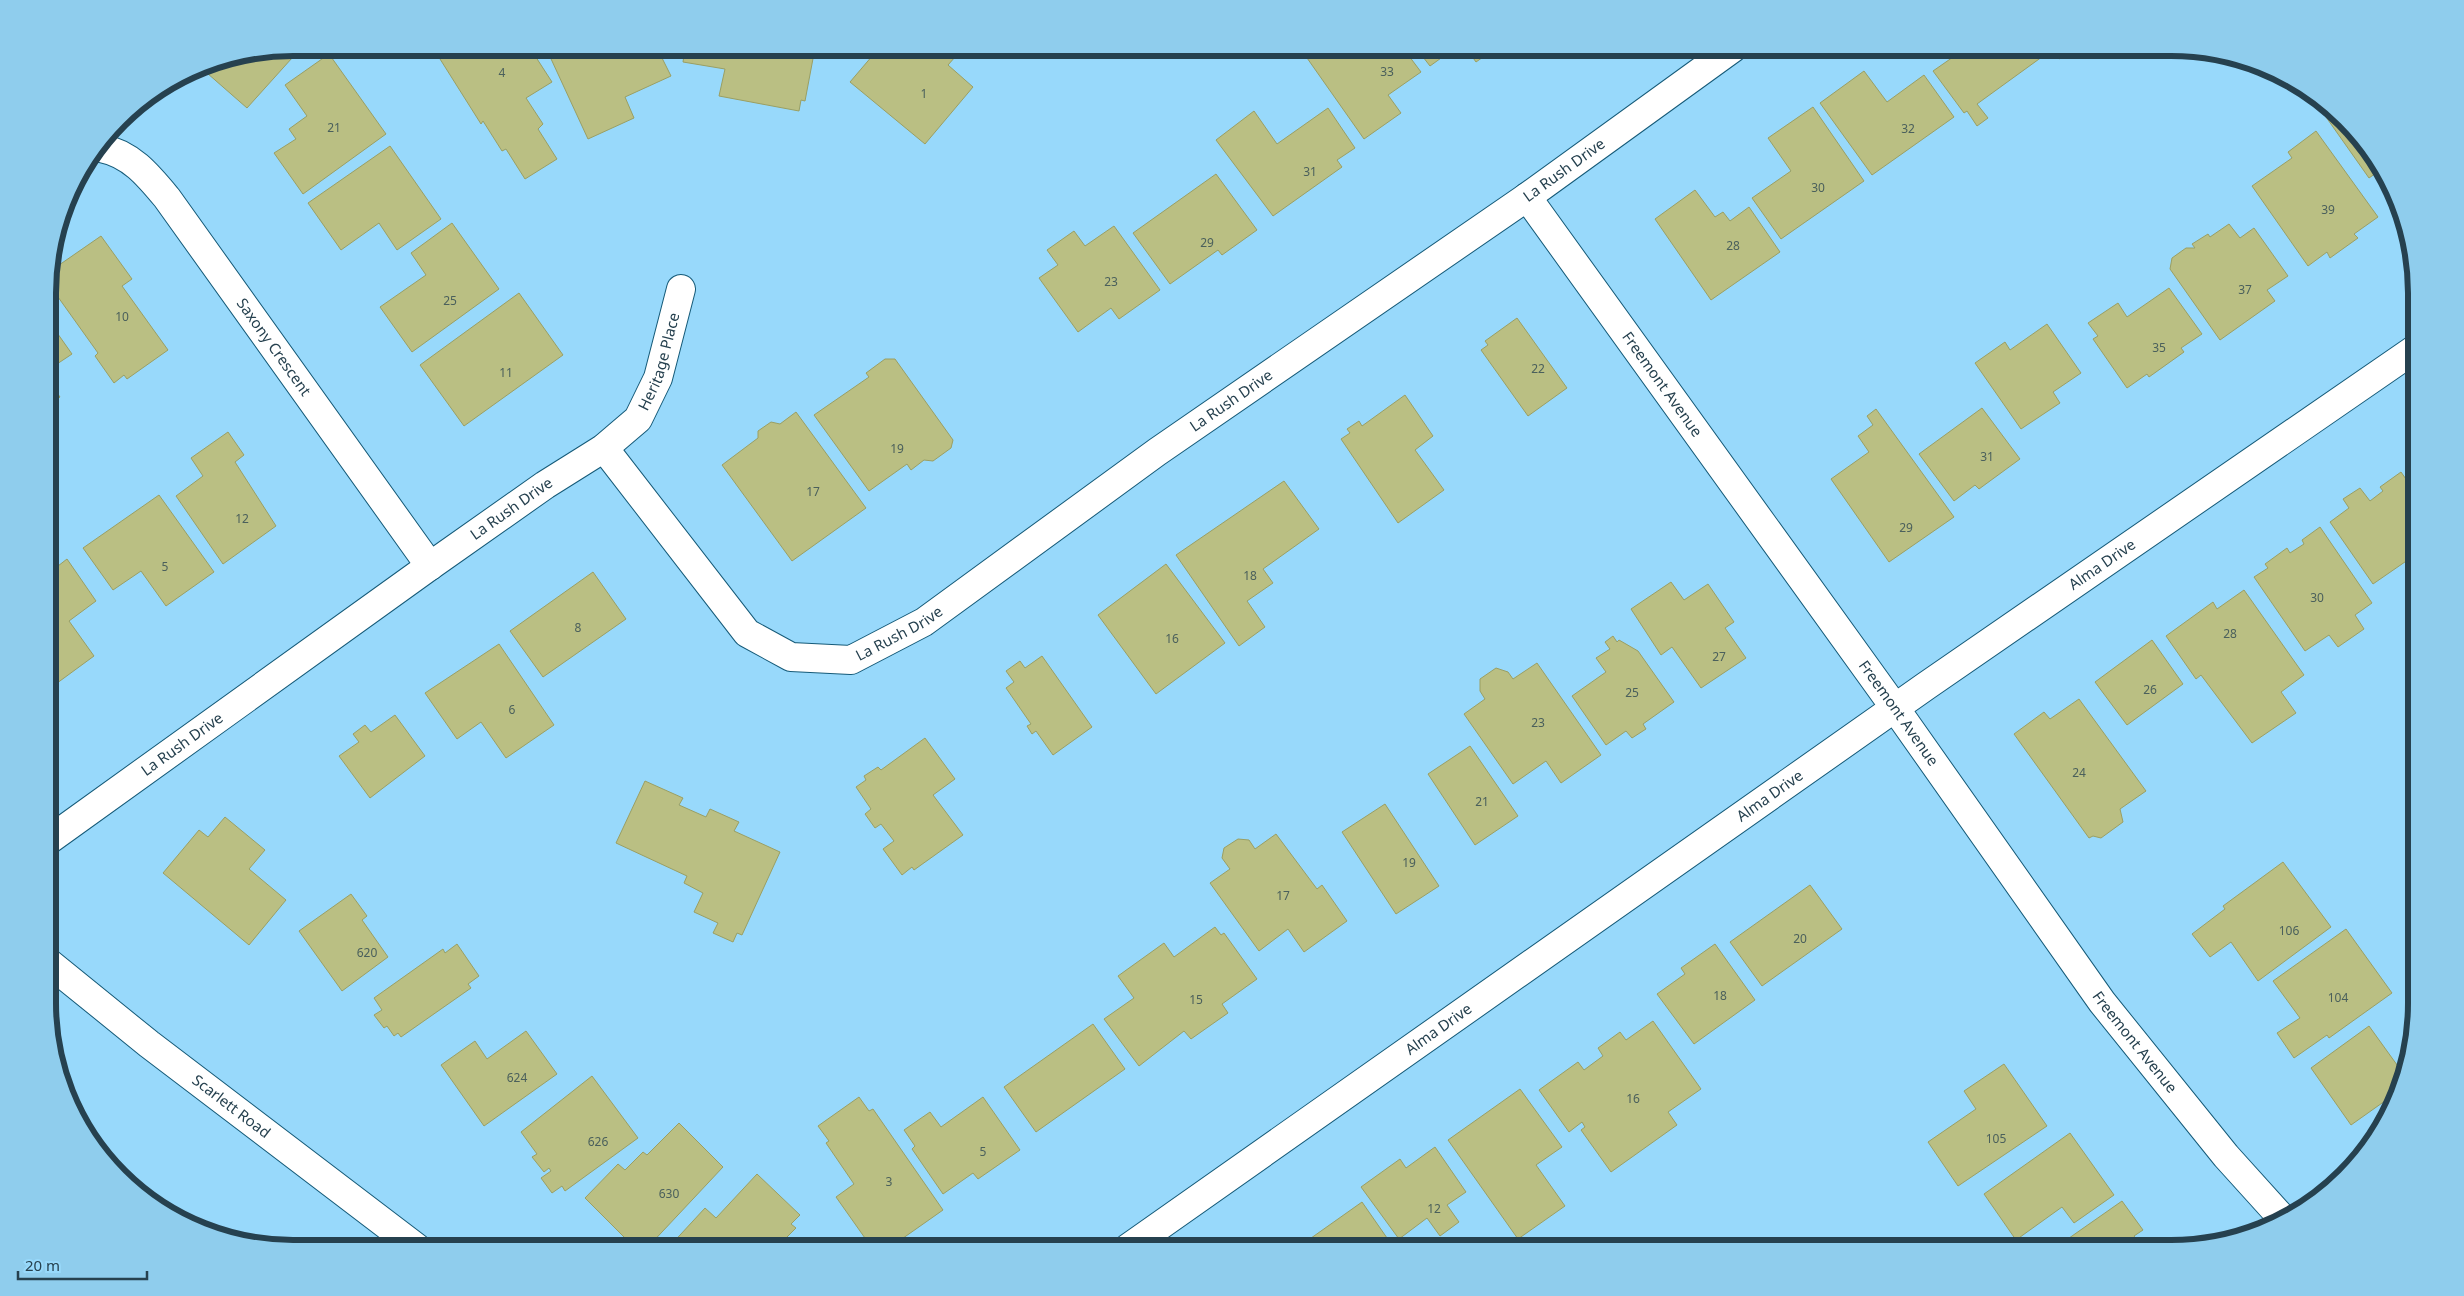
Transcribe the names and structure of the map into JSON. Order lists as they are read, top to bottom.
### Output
{
  "streets": {
    "street": [
      "La Rush Drive",
      "Saxony Crescent",
      "Heritage Place",
      "Freemont Avenue",
      "Alma Drive",
      "Scarlett Road"
    ]
  },
  "crossings": [
    ["La Rush Drive", "Saxony Crescent"],
    ["La Rush Drive", "Heritage Place"],
    ["La Rush Drive", "Freemont Avenue"],
    ["Freemont Avenue", "Alma Drive"]
  ],
  "house_numbers": [
    "33",
    "4",
    "1",
    "21",
    "32",
    "31",
    "30",
    "39",
    "29",
    "28",
    "23",
    "37",
    "25",
    "10",
    "35",
    "22",
    "11",
    "19",
    "31",
    "17",
    "12",
    "29",
    "5",
    "18",
    "30",
    "8",
    "28",
    "16",
    "27",
    "26",
    "25",
    "6",
    "23",
    "24",
    "21",
    "19",
    "17",
    "106",
    "20",
    "620",
    "18",
    "104",
    "15",
    "624",
    "16",
    "105",
    "626",
    "5",
    "3",
    "630",
    "12"
  ],
  "scale_bar": "20 m"
}
